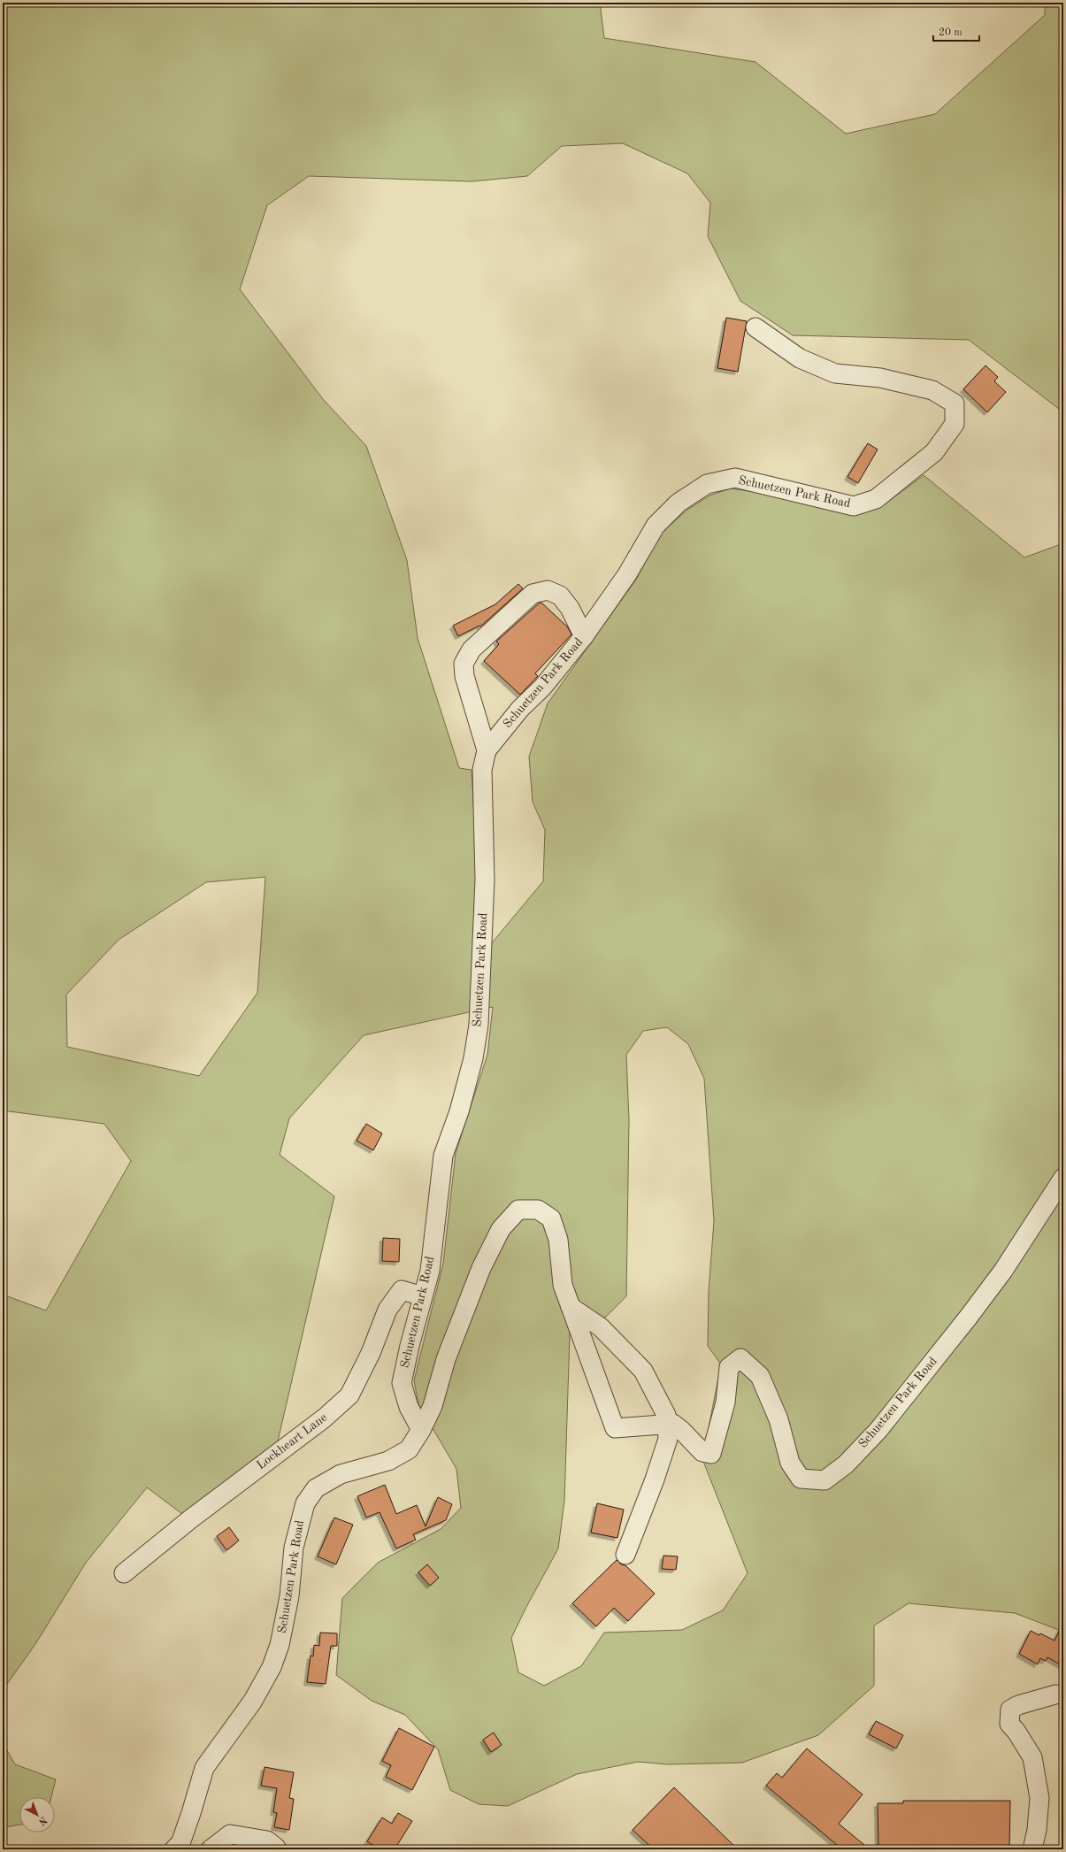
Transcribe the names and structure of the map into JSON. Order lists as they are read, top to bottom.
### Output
{
  "streets": {
    "street": ["Schuetzen Park Road", "Lockheart Lane"]
  },
  "crossings": [
    ["Schuetzen Park Road", "Lockheart Lane"]
  ],
  "scale_bar": "20 m",
  "north": "bottom right"
}
